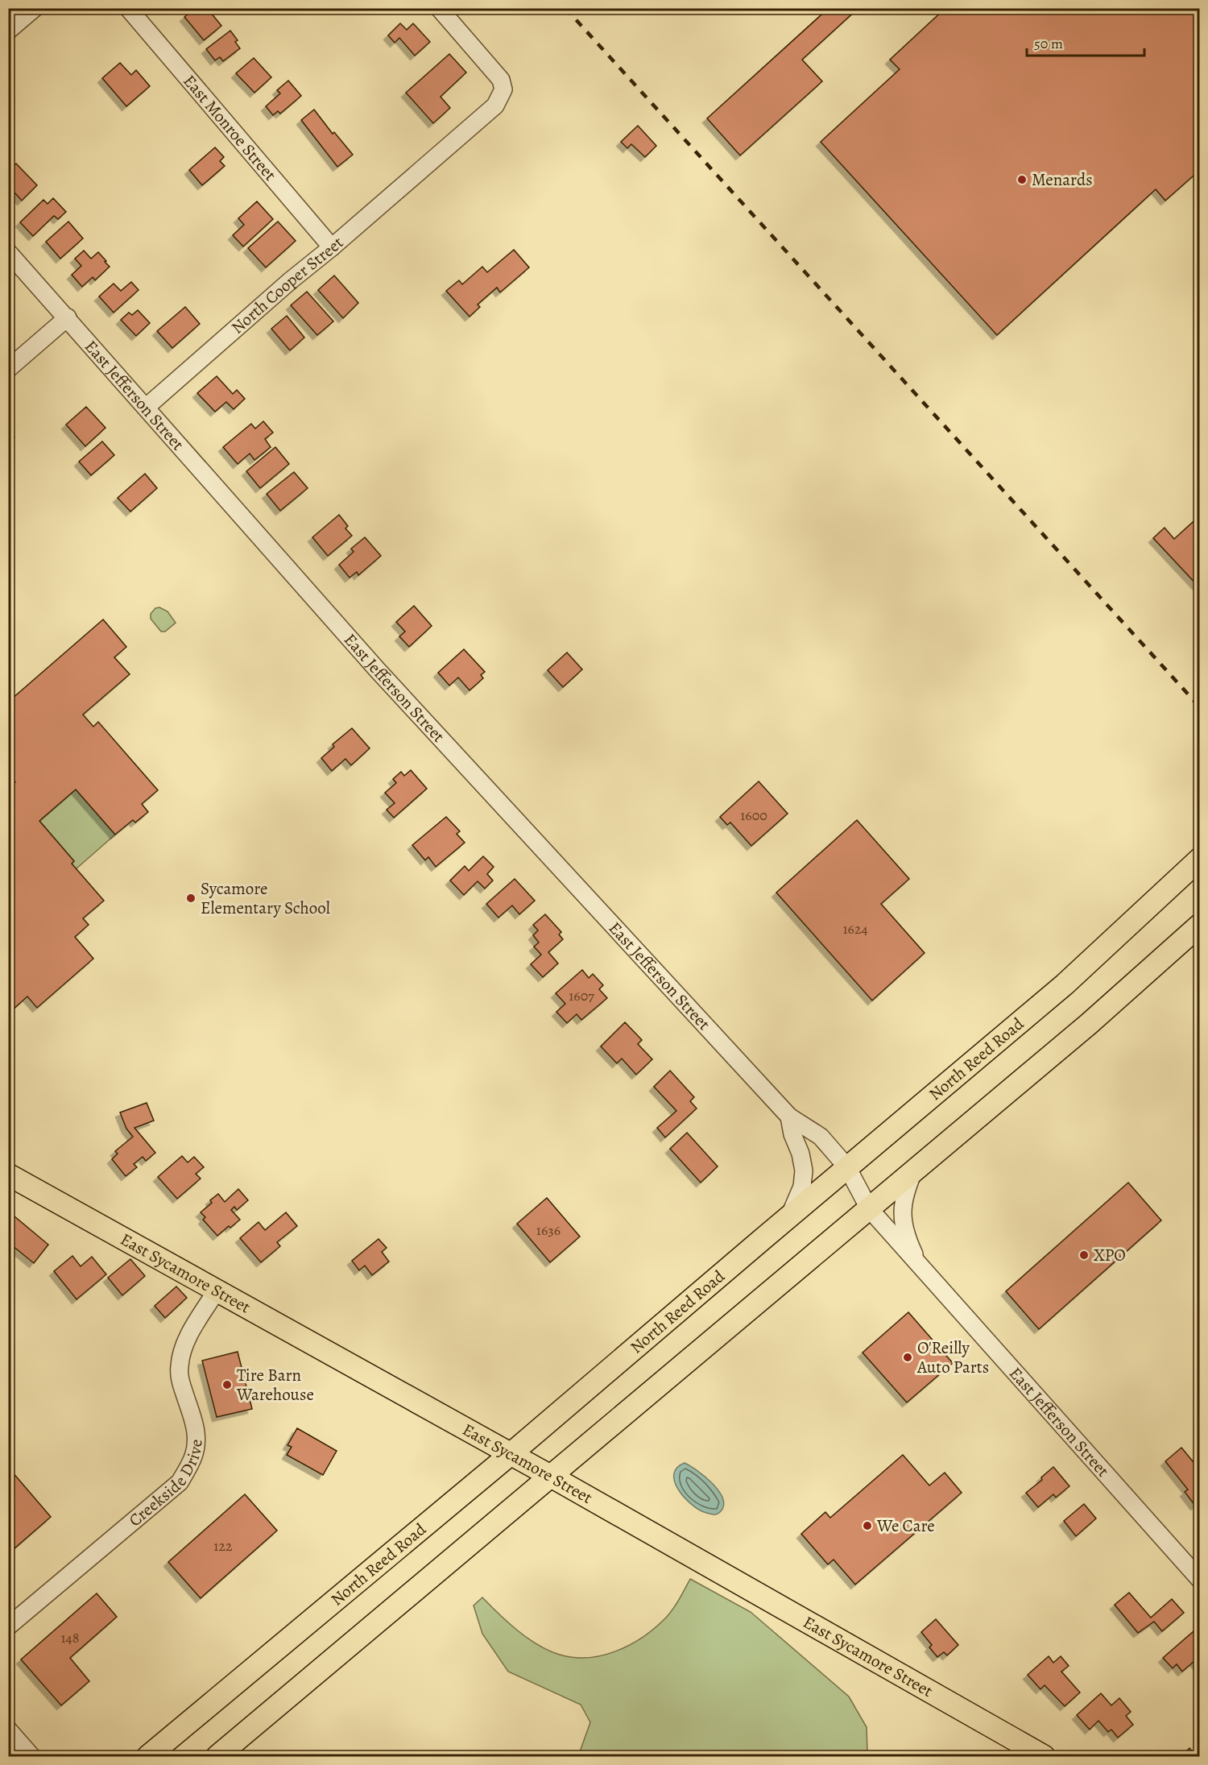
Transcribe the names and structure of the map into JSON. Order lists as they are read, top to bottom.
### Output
{
  "streets": {
    "main road": ["North Reed Road", "East Sycamore Street"],
    "street": [
      "East Monroe Street",
      "North Cooper Street",
      "East Jefferson Street",
      "Creekside Drive"
    ]
  },
  "crossings": [
    ["East Monroe Street", "North Cooper Street"],
    ["North Cooper Street", "East Jefferson Street"],
    ["East Jefferson Street", "North Reed Road"],
    ["North Reed Road", "East Sycamore Street"],
    ["East Sycamore Street", "Creekside Drive"]
  ],
  "places": [
    "Menards",
    "Sycamore Elementary School",
    "XPO",
    "O'Reilly Auto Parts",
    "Tire Barn Warehouse",
    "We Care"
  ],
  "house_numbers": [
    "1600",
    "1624",
    "1607",
    "1636",
    "122",
    "148"
  ],
  "scale_bar": "50 m"
}
